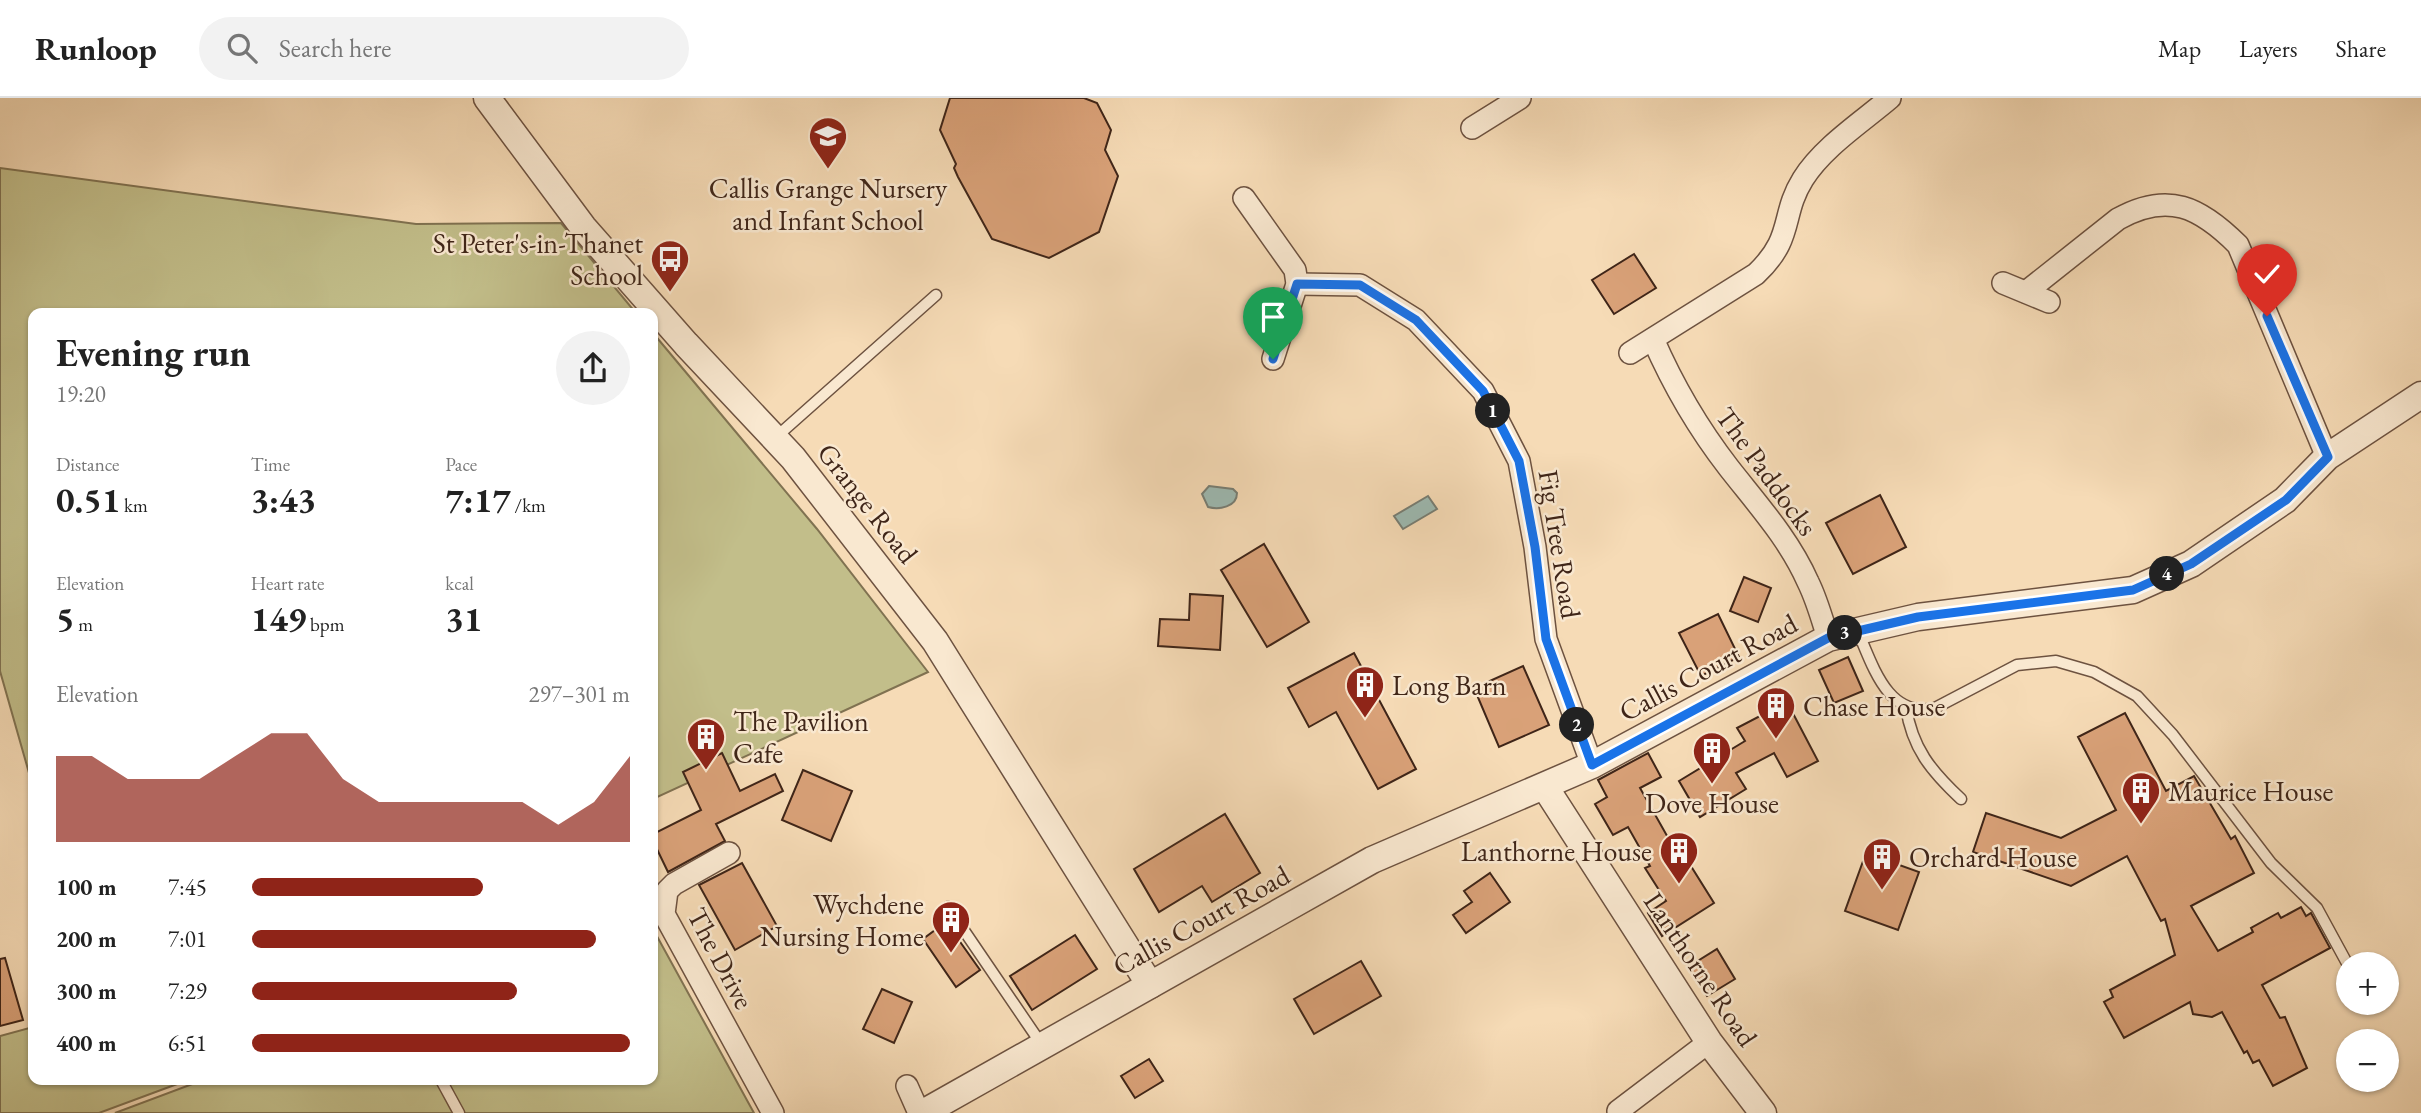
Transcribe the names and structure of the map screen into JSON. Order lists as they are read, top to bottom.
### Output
{
  "streets": {
    "street": [
      "The Paddocks",
      "Grange Road",
      "Fig Tree Road",
      "Callis Court Road",
      "The Drive",
      "Lanthorne Road"
    ]
  },
  "crossings": [
    ["The Paddocks", "Callis Court Road"],
    ["Grange Road", "Callis Court Road"],
    ["Fig Tree Road", "Callis Court Road"],
    ["Callis Court Road", "Lanthorne Road"]
  ],
  "places": {
    "school or university": ["Callis Grange Nursery and Infant School"],
    "bus stop": ["St Peter's-in-Thanet School"],
    "building": [
      "Long Barn",
      "Chase House",
      "The Pavilion Cafe",
      "Dove House",
      "Maurice House",
      "Lanthorne House",
      "Orchard House",
      "Wychdene Nursing Home"
    ]
  },
  "page": {
    "header": "Runloop",
    "search": "Search here",
    "nav": ["Map", "Layers", "Share"],
    "heading": ["Evening run", "19:20"],
    "pins": [
      "1",
      "4",
      "3",
      "2"
    ],
    "stats": [
      ["Distance", "0.51 km"],
      ["Time", "3:43"],
      ["Pace", "7:17 /km"],
      ["Elevation", "5 m"],
      ["Heart rate", "149 bpm"],
      ["kcal", "31"]
    ],
    "chart": ["Elevation", "297–301 m"],
    "list": [
      {
        "name": "100 m",
        "note": "7:45"
      },
      {
        "name": "200 m",
        "note": "7:01"
      },
      {
        "name": "300 m",
        "note": "7:29"
      },
      {
        "name": "400 m",
        "note": "6:51"
      }
    ],
    "map_buttons": ["+", "−"]
  }
}
